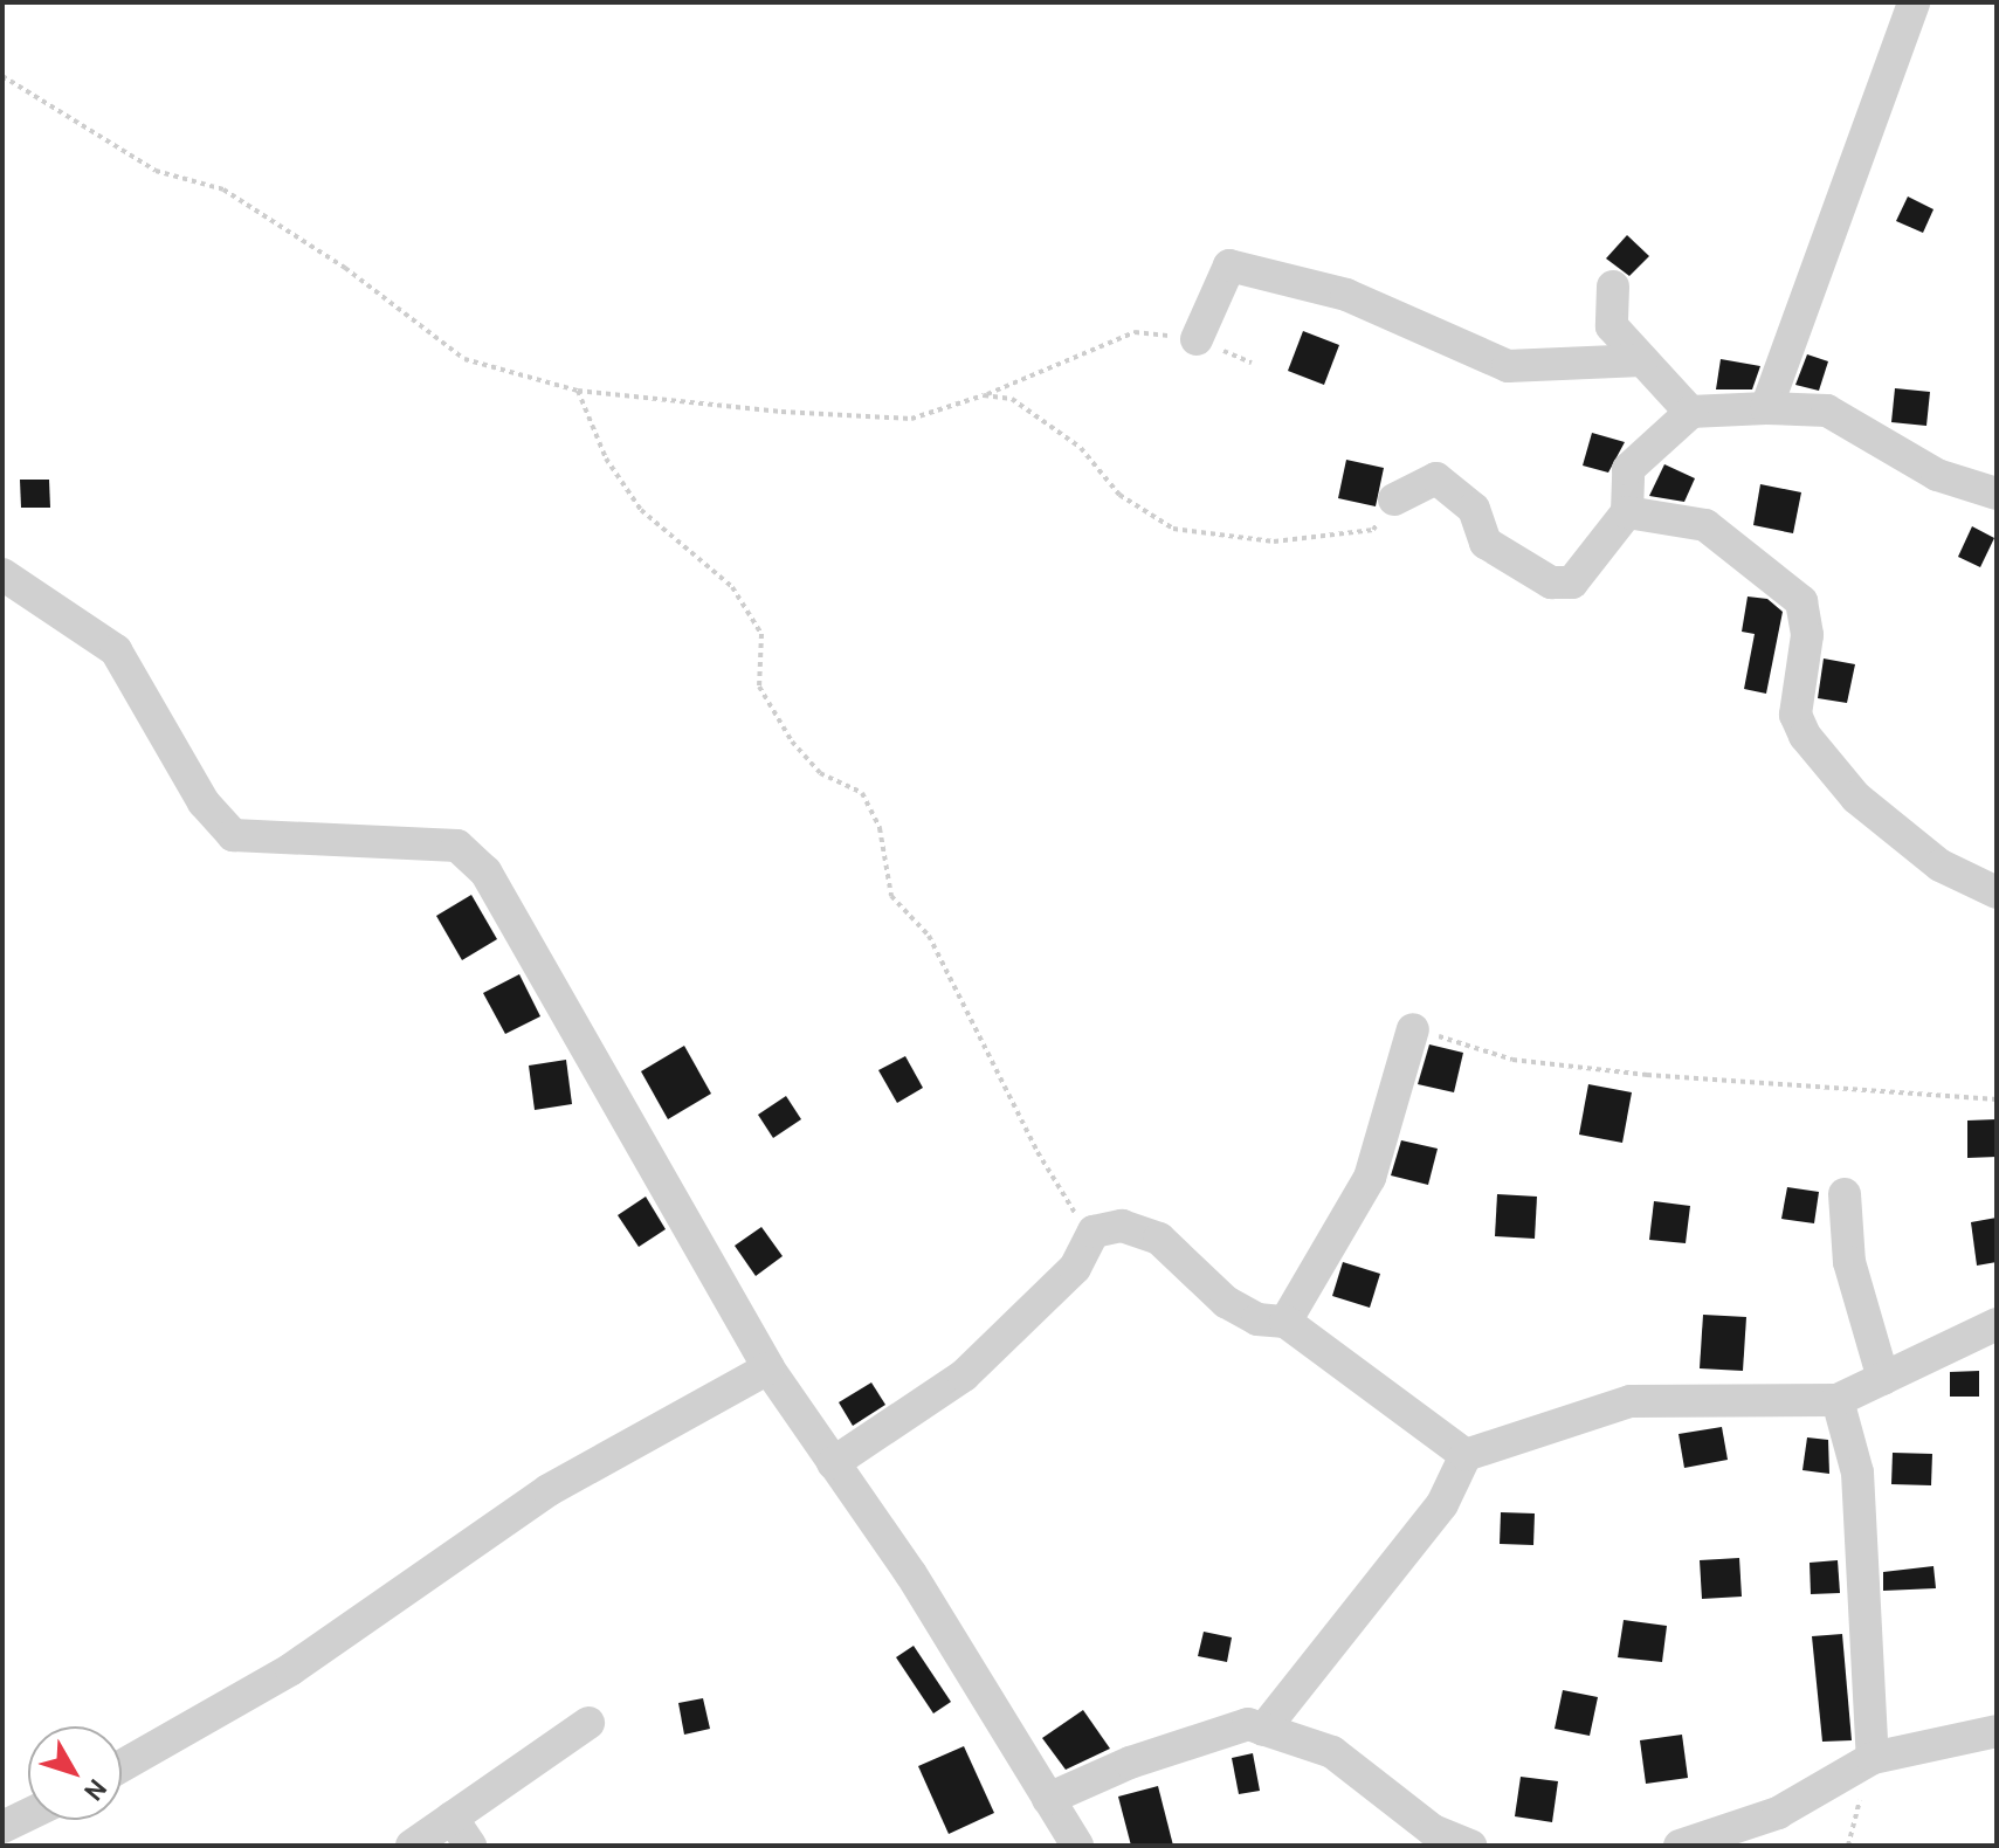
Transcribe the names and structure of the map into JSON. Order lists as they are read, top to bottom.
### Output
{
  "north": "bottom right"
}
